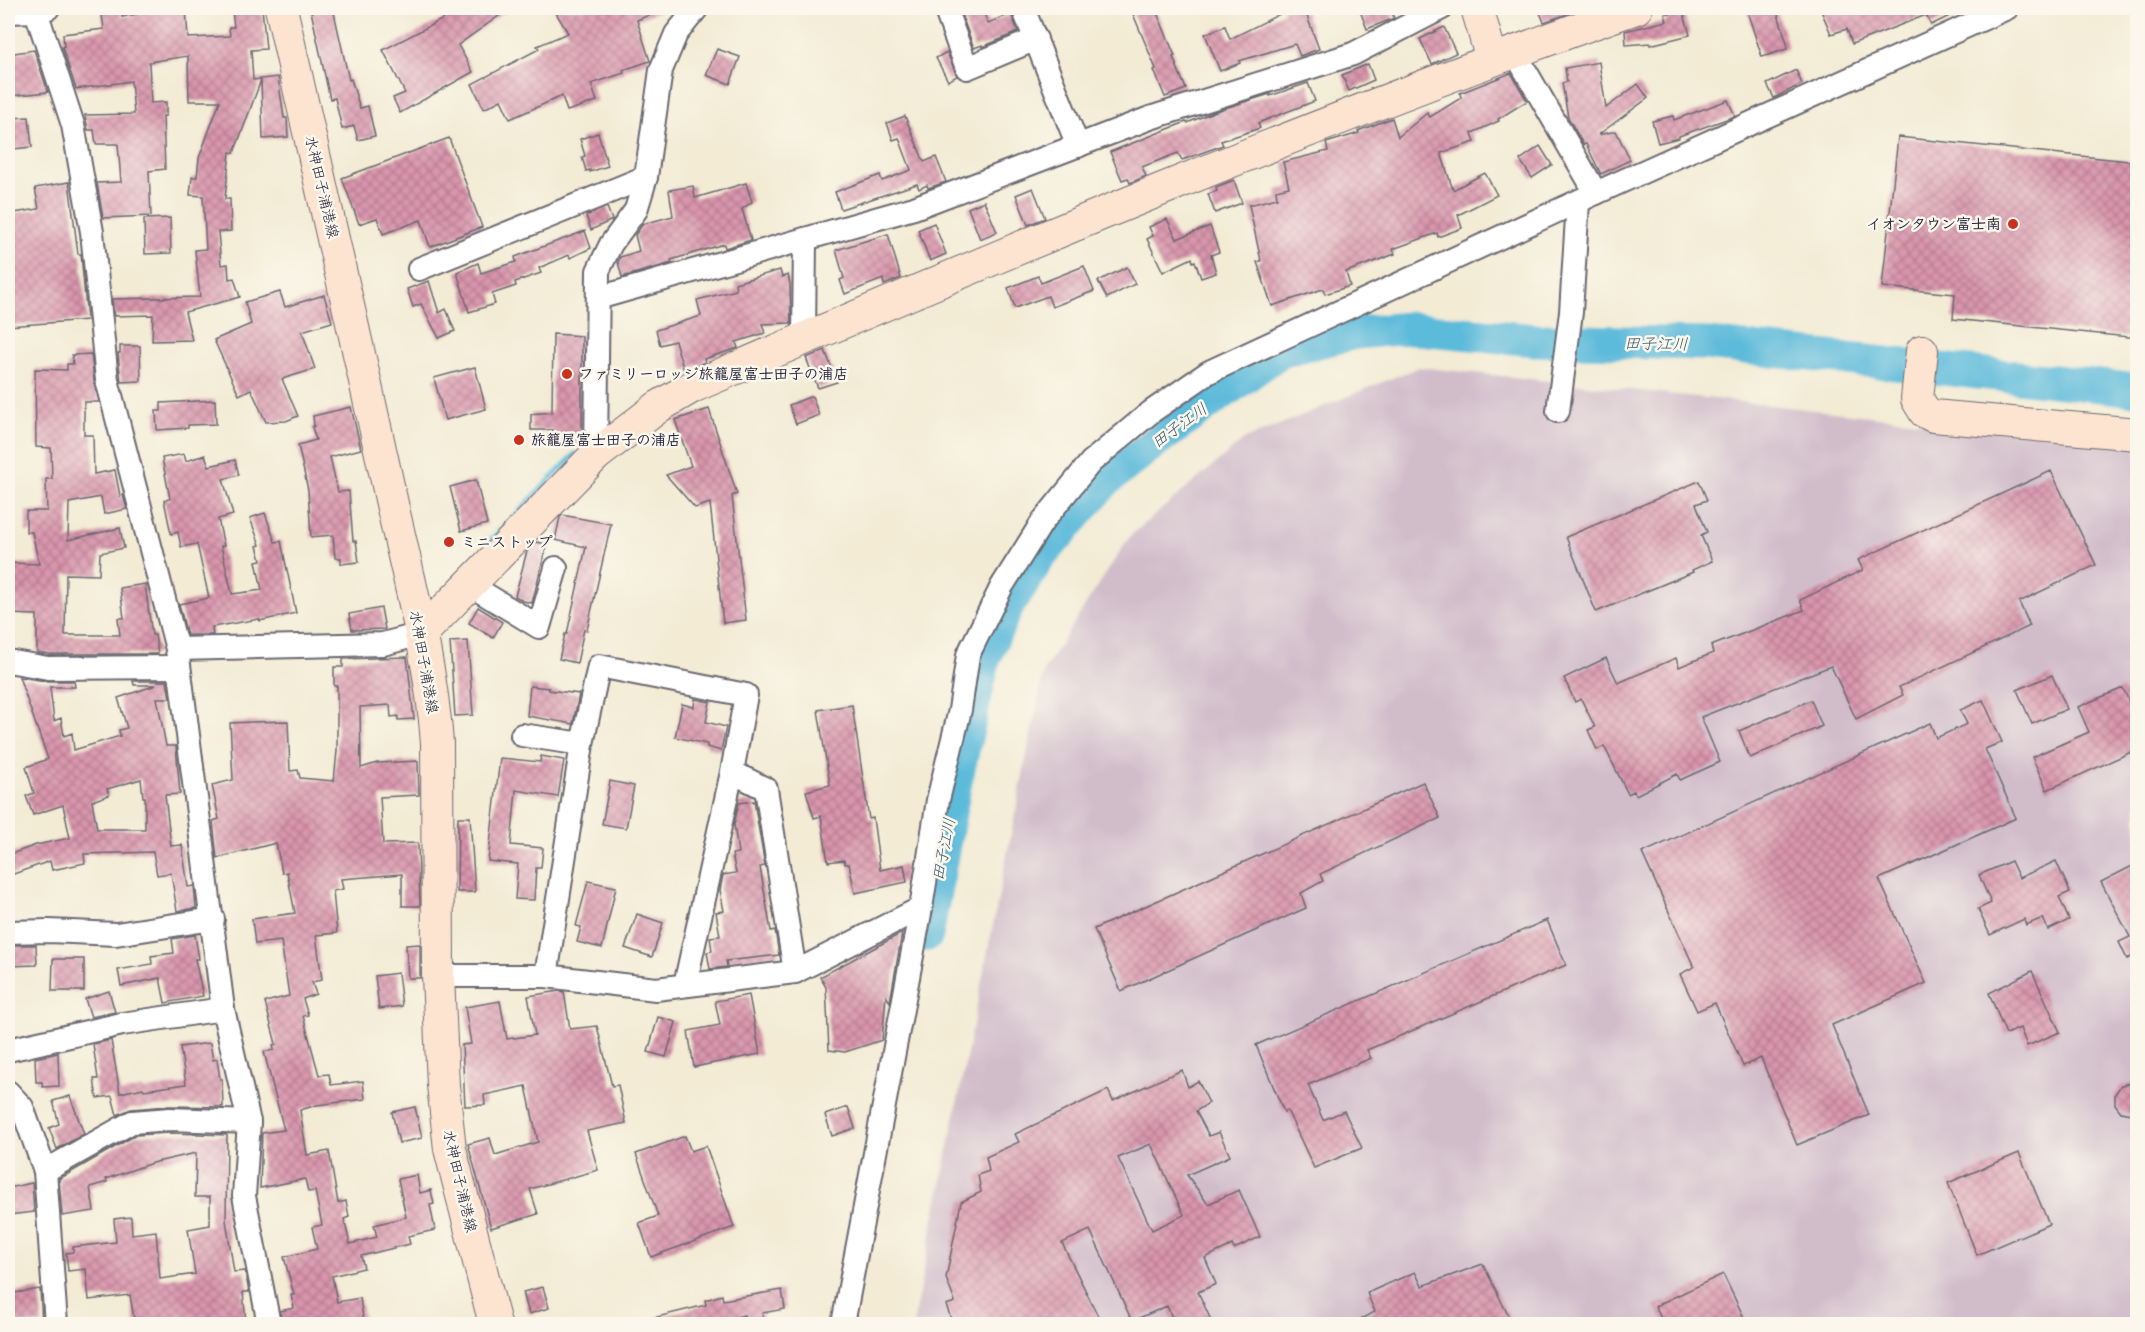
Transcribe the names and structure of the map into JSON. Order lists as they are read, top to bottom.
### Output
{
  "streets": {
    "street": ["水神田子浦港線"]
  },
  "water": ["田子江川"],
  "places": [
    "イオンタウン富士南",
    "ファミリーロッジ旅籠屋富士田子の浦店",
    "旅籠屋富士田子の浦店",
    "ミニストップ"
  ]
}
